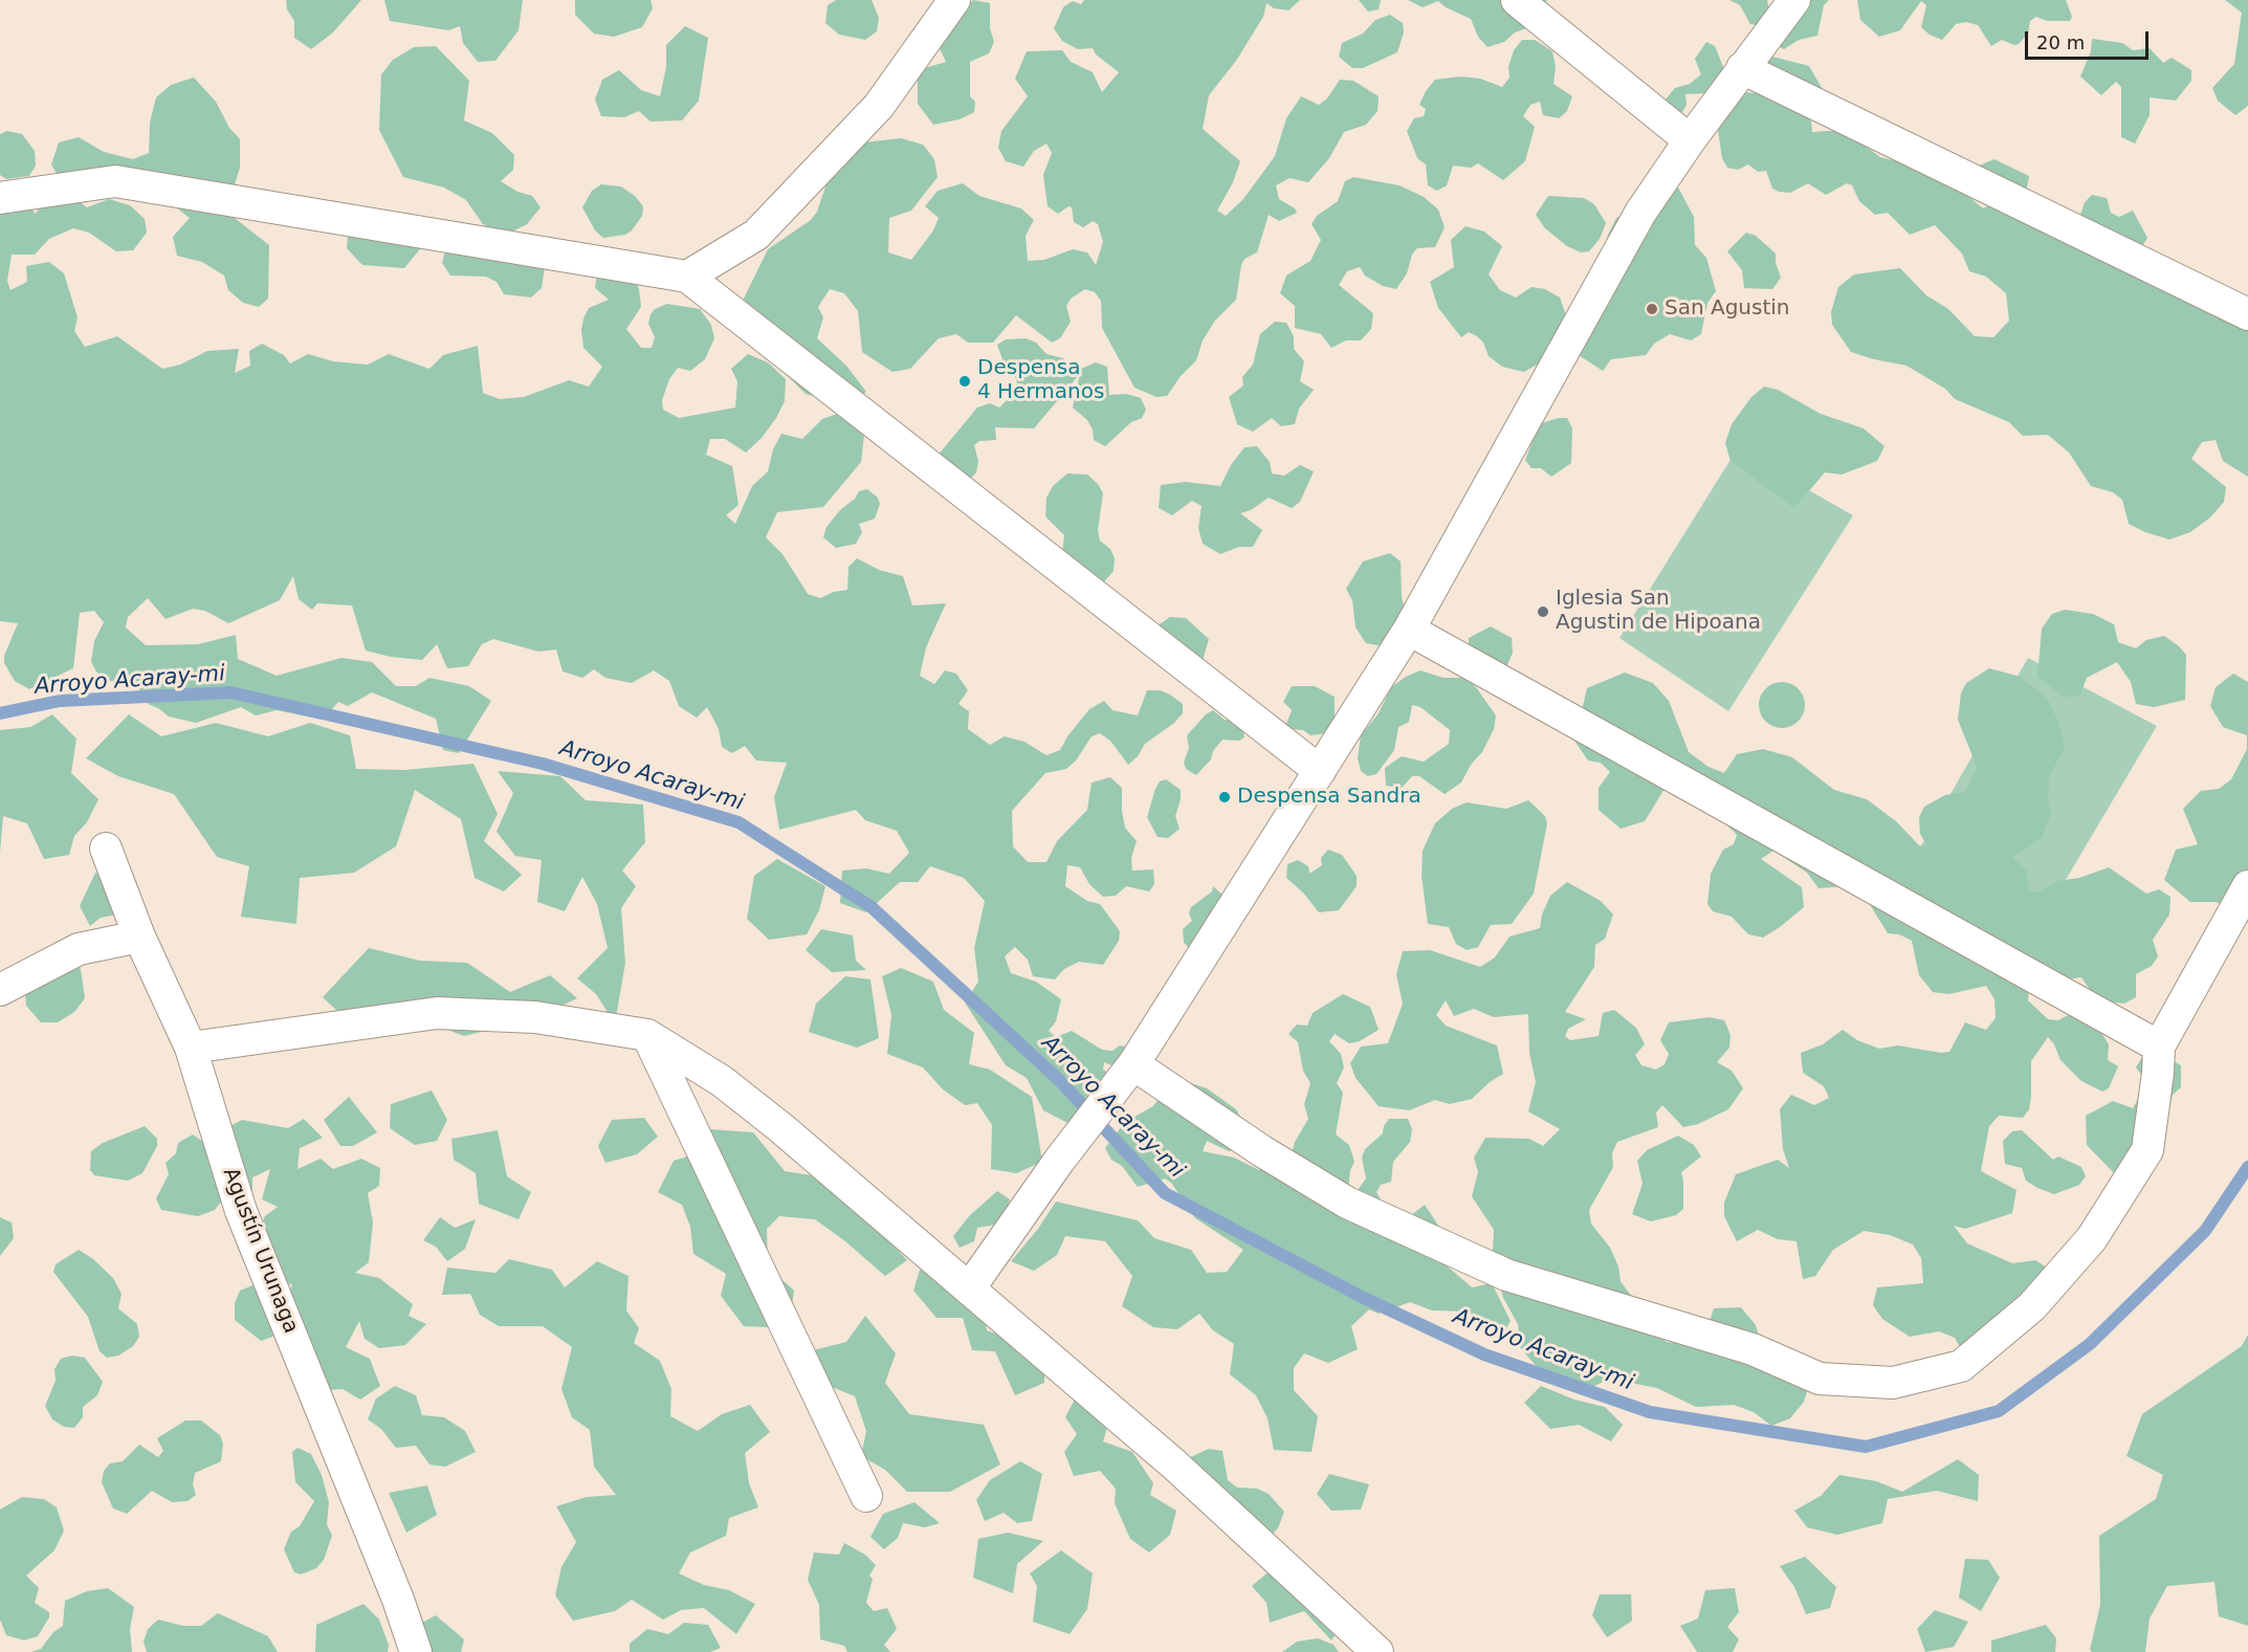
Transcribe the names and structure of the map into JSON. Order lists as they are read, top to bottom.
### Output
{
  "streets": {
    "street": ["Agustín Urunaga"]
  },
  "water": ["Arroyo Acaray-mi"],
  "places": [
    "San Agustin",
    "Despensa 4 Hermanos",
    "Iglesia San Agustin de Hipoana",
    "Despensa Sandra"
  ],
  "scale_bar": "20 m"
}
